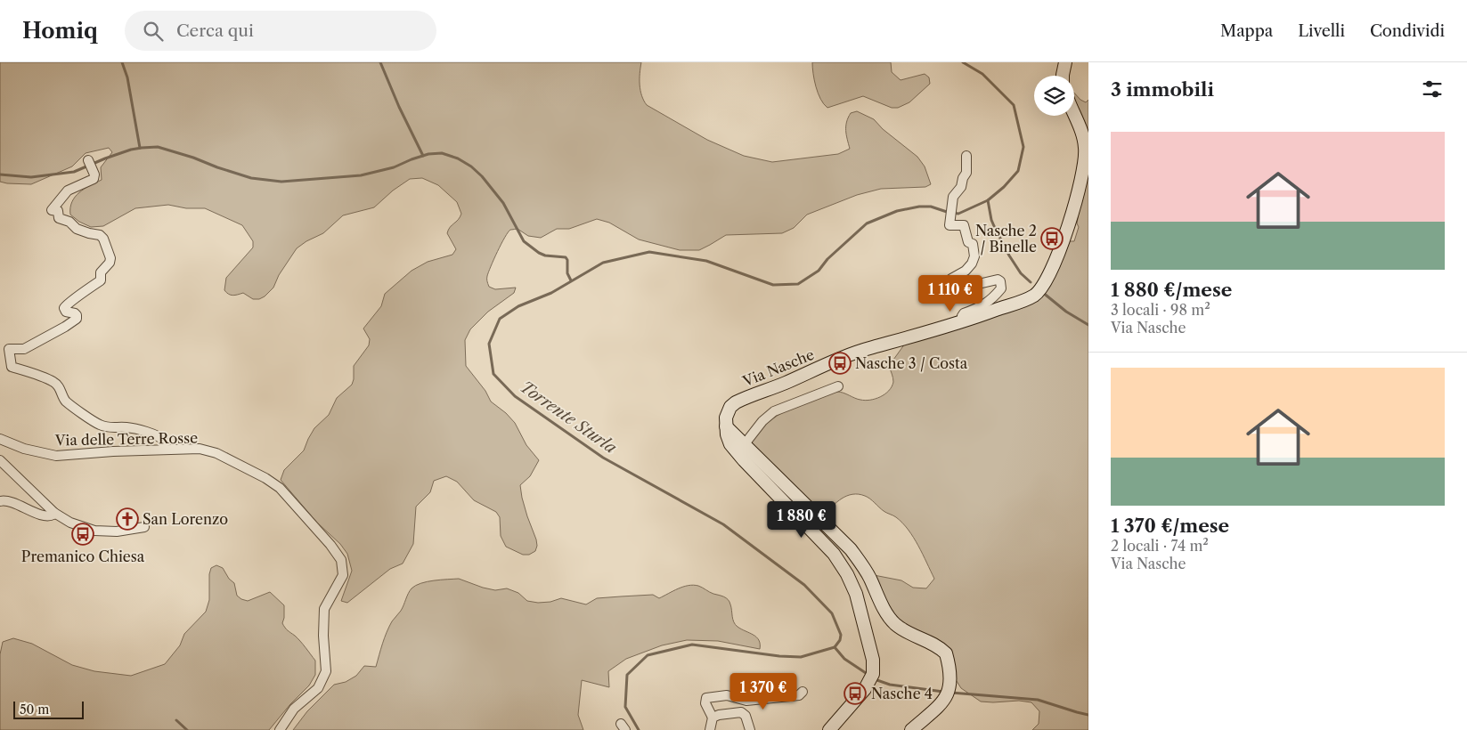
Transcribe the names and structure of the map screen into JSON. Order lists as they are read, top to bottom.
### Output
{
  "streets": {
    "street": ["Via Nasche", "Via delle Terre Rosse"]
  },
  "water": ["Torrente Sturla"],
  "places": {
    "bus stop": [
      "Nasche 2 / Binelle",
      "Nasche 3 / Costa",
      "Premanico Chiesa",
      "Nasche 4"
    ],
    "church": ["San Lorenzo"]
  },
  "scale_bar": "50 m",
  "page": {
    "header": "Homiq",
    "search": "Cerca qui",
    "nav": ["Mappa", "Livelli", "Condividi"],
    "heading": "3 immobili",
    "list": [
      {
        "name": "1 880 €/mese",
        "note": "3 locali · 98 m² · Via Nasche"
      },
      {
        "name": "1 370 €/mese",
        "note": "2 locali · 74 m² · Via Nasche"
      }
    ],
    "price": ["1 110 €", "1 880 €", "1 370 €"],
    "scale": "50 m"
  }
}
